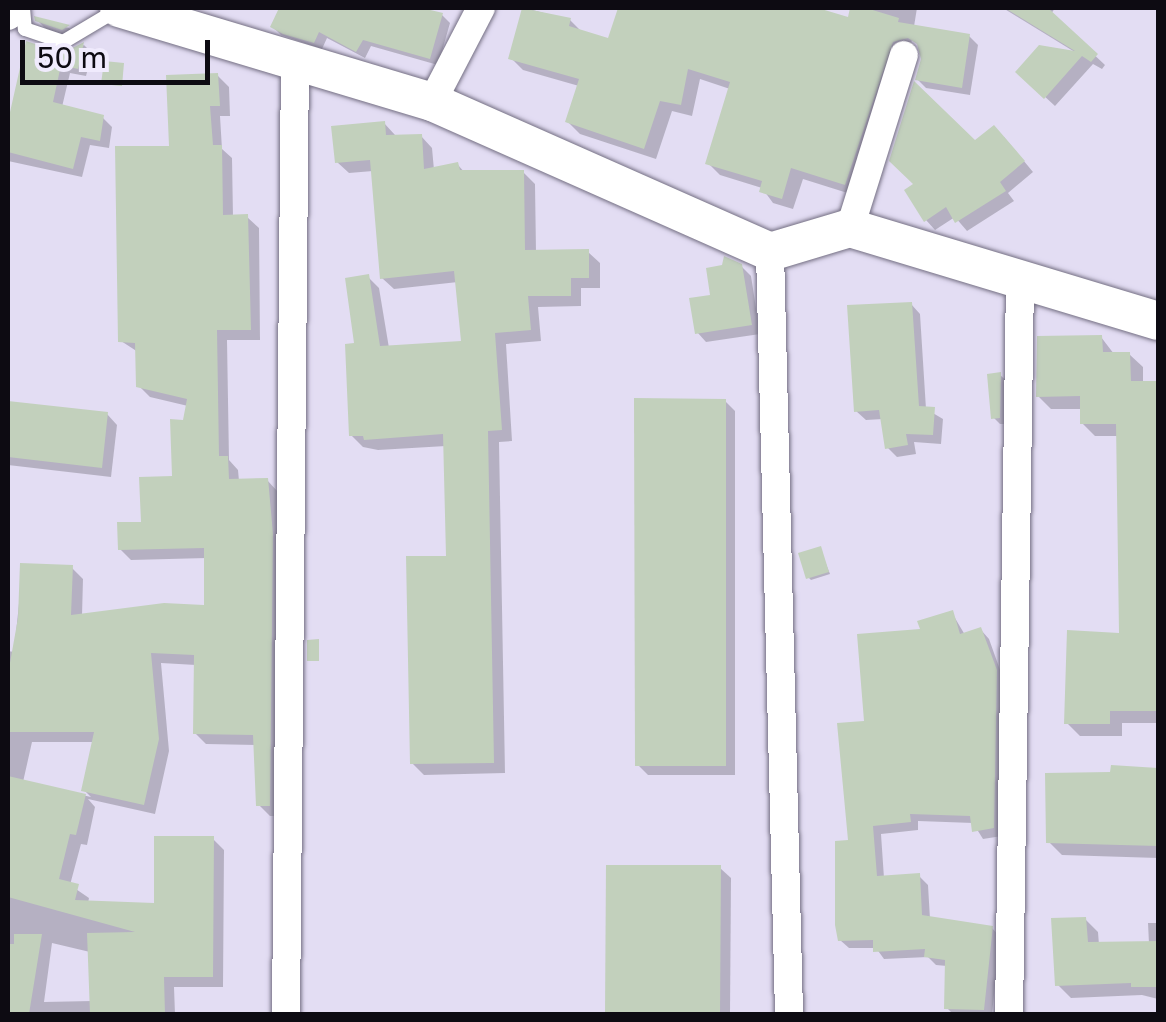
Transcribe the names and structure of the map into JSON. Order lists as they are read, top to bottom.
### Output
{
  "scale_bar": "50 m"
}
